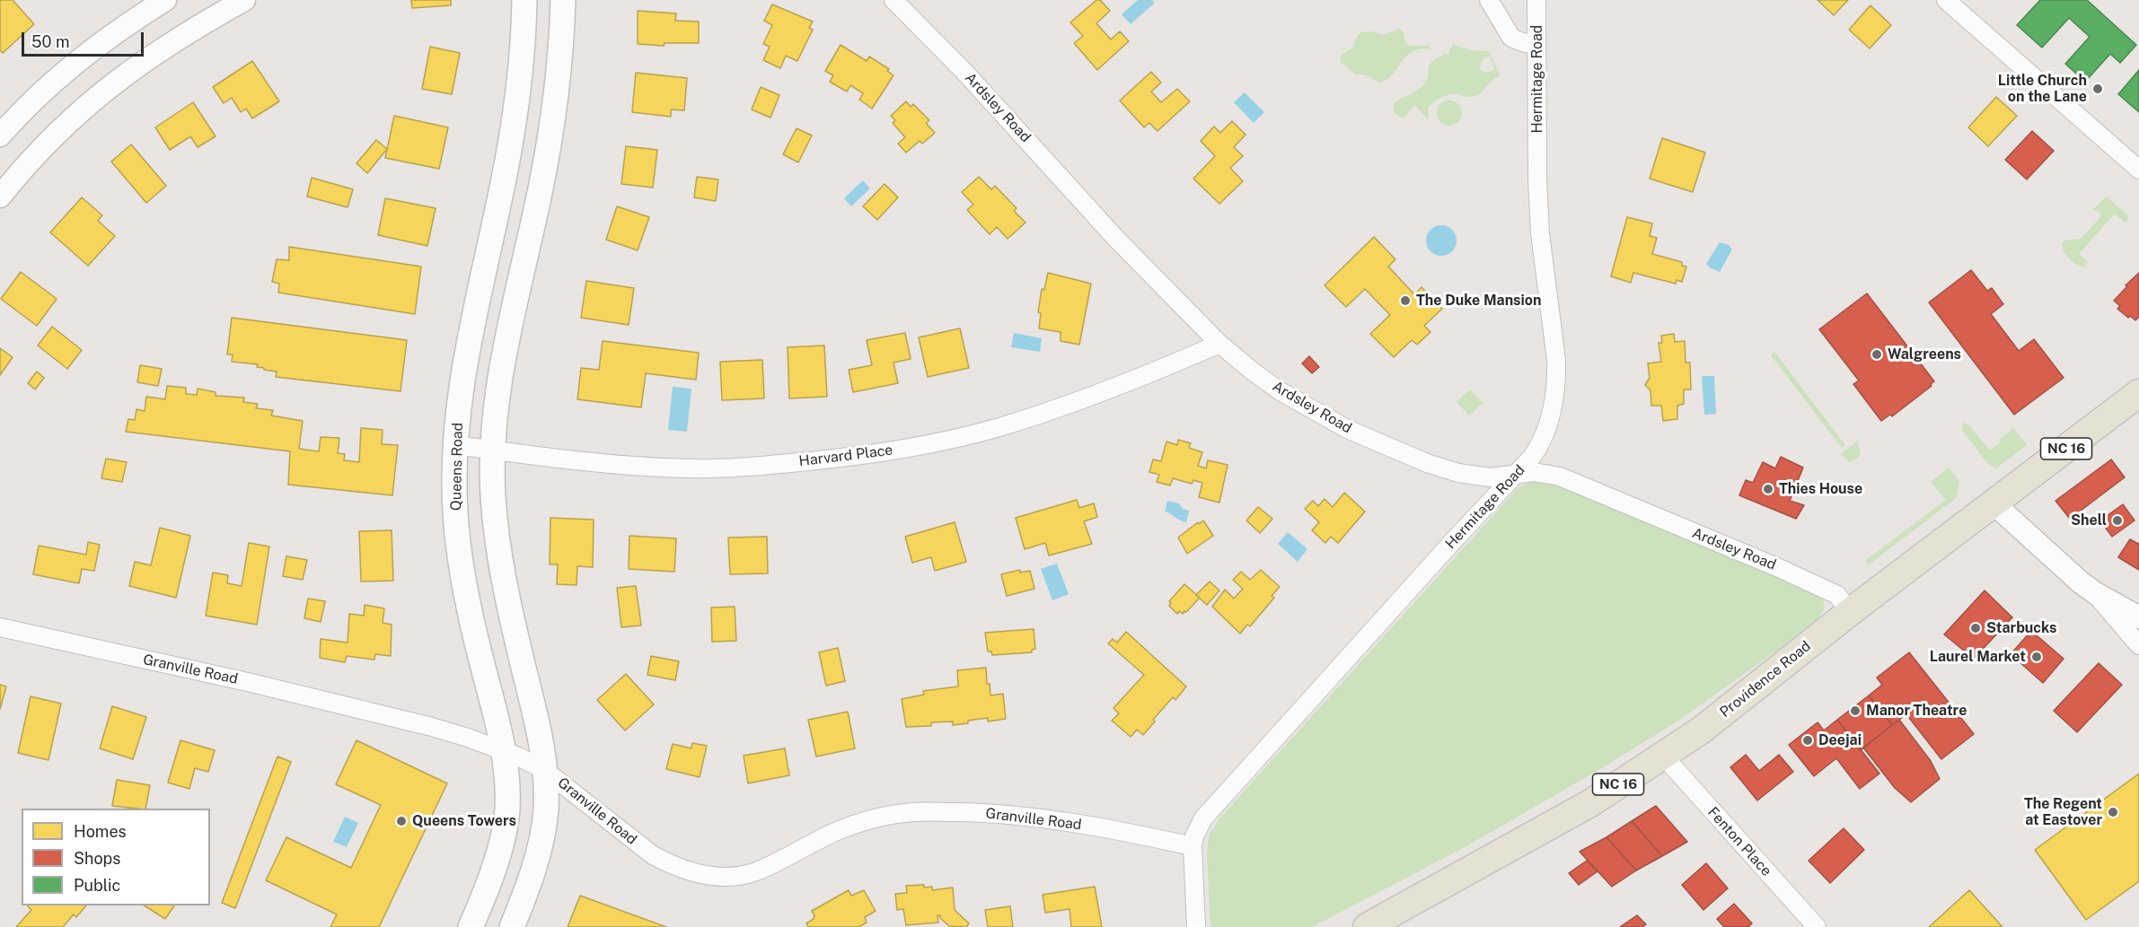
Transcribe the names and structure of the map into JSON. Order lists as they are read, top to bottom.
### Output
{
  "streets": {
    "main road": ["NC 16", "Queens Road", "Providence Road"],
    "street": [
      "Hermitage Road",
      "Ardsley Road",
      "Harvard Place",
      "Granville Road",
      "Fenton Place"
    ]
  },
  "crossings": [
    ["Hermitage Road", "Ardsley Road"],
    ["Hermitage Road", "Granville Road"],
    ["Ardsley Road", "Harvard Place"],
    ["Ardsley Road", "Providence Road"],
    ["Harvard Place", "Queens Road"],
    ["Queens Road", "Granville Road"],
    ["Providence Road", "Fenton Place"]
  ],
  "places": [
    "Little Church on the Lane",
    "The Duke Mansion",
    "Walgreens",
    "Thies House",
    "Shell",
    "Starbucks",
    "Laurel Market",
    "Manor Theatre",
    "Deejai",
    "The Regent at Eastover",
    "Queens Towers"
  ],
  "legend": ["Homes", "Shops", "Public"],
  "scale_bar": "50 m"
}
